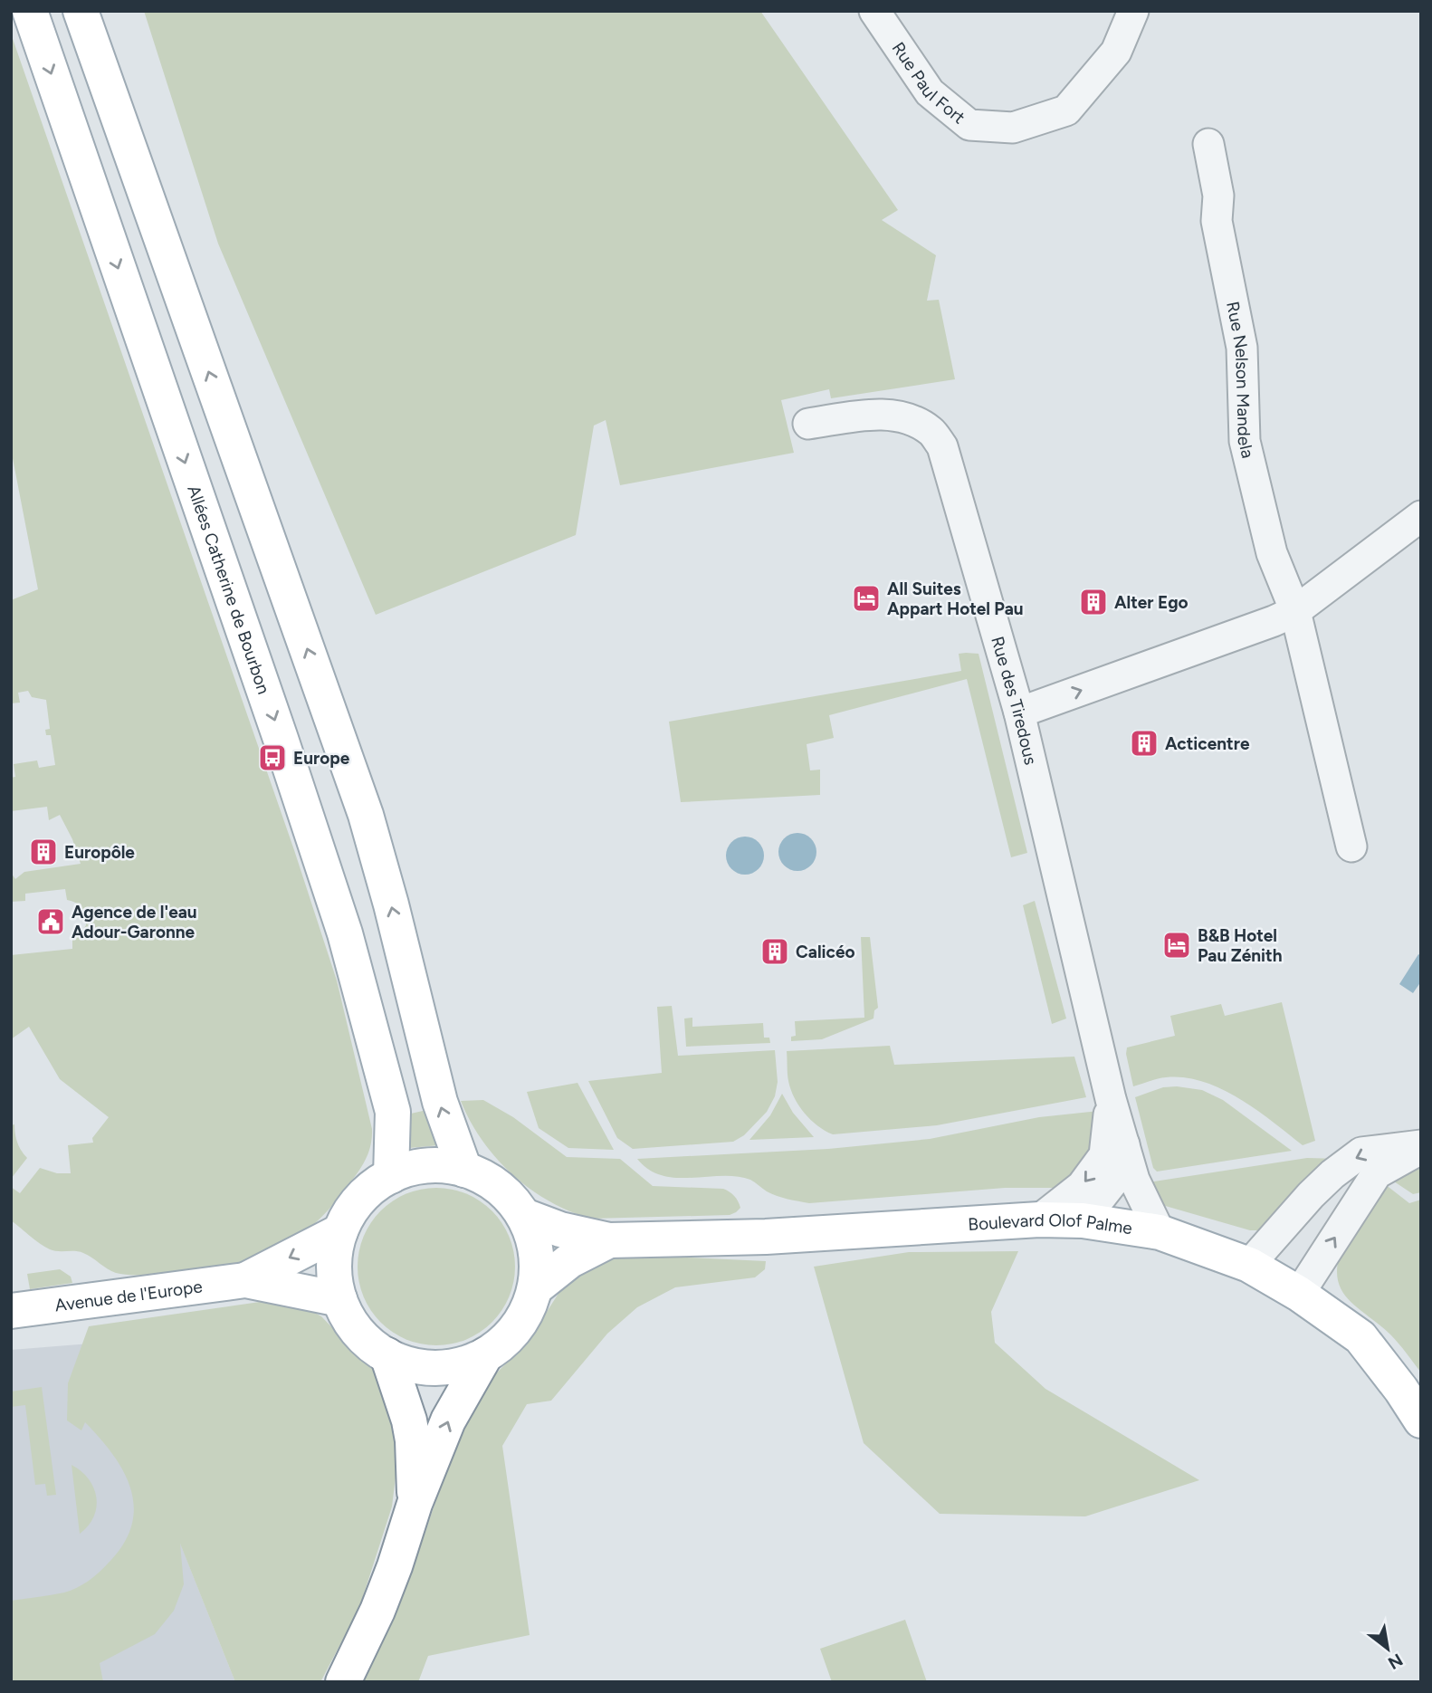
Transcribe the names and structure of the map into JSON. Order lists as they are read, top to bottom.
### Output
{
  "streets": {
    "main road": ["Allées Catherine de Bourbon", "Boulevard Olof Palme", "Avenue de l'Europe"],
    "street": ["Rue Paul Fort", "Rue Nelson Mandela", "Rue des Tiredous"]
  },
  "crossings": [
    ["Allées Catherine de Bourbon", "Boulevard Olof Palme"],
    ["Allées Catherine de Bourbon", "Avenue de l'Europe"],
    ["Rue des Tiredous", "Boulevard Olof Palme"],
    ["Boulevard Olof Palme", "Avenue de l'Europe"]
  ],
  "places": {
    "hotel": ["All Suites Appart Hotel Pau", "B&B Hotel Pau Zénith"],
    "building": [
      "Alter Ego",
      "Acticentre",
      "Europôle",
      "Calicéo"
    ],
    "bus stop": ["Europe"],
    "public building": ["Agence de l'eau Adour-Garonne"]
  },
  "north": "bottom right"
}
